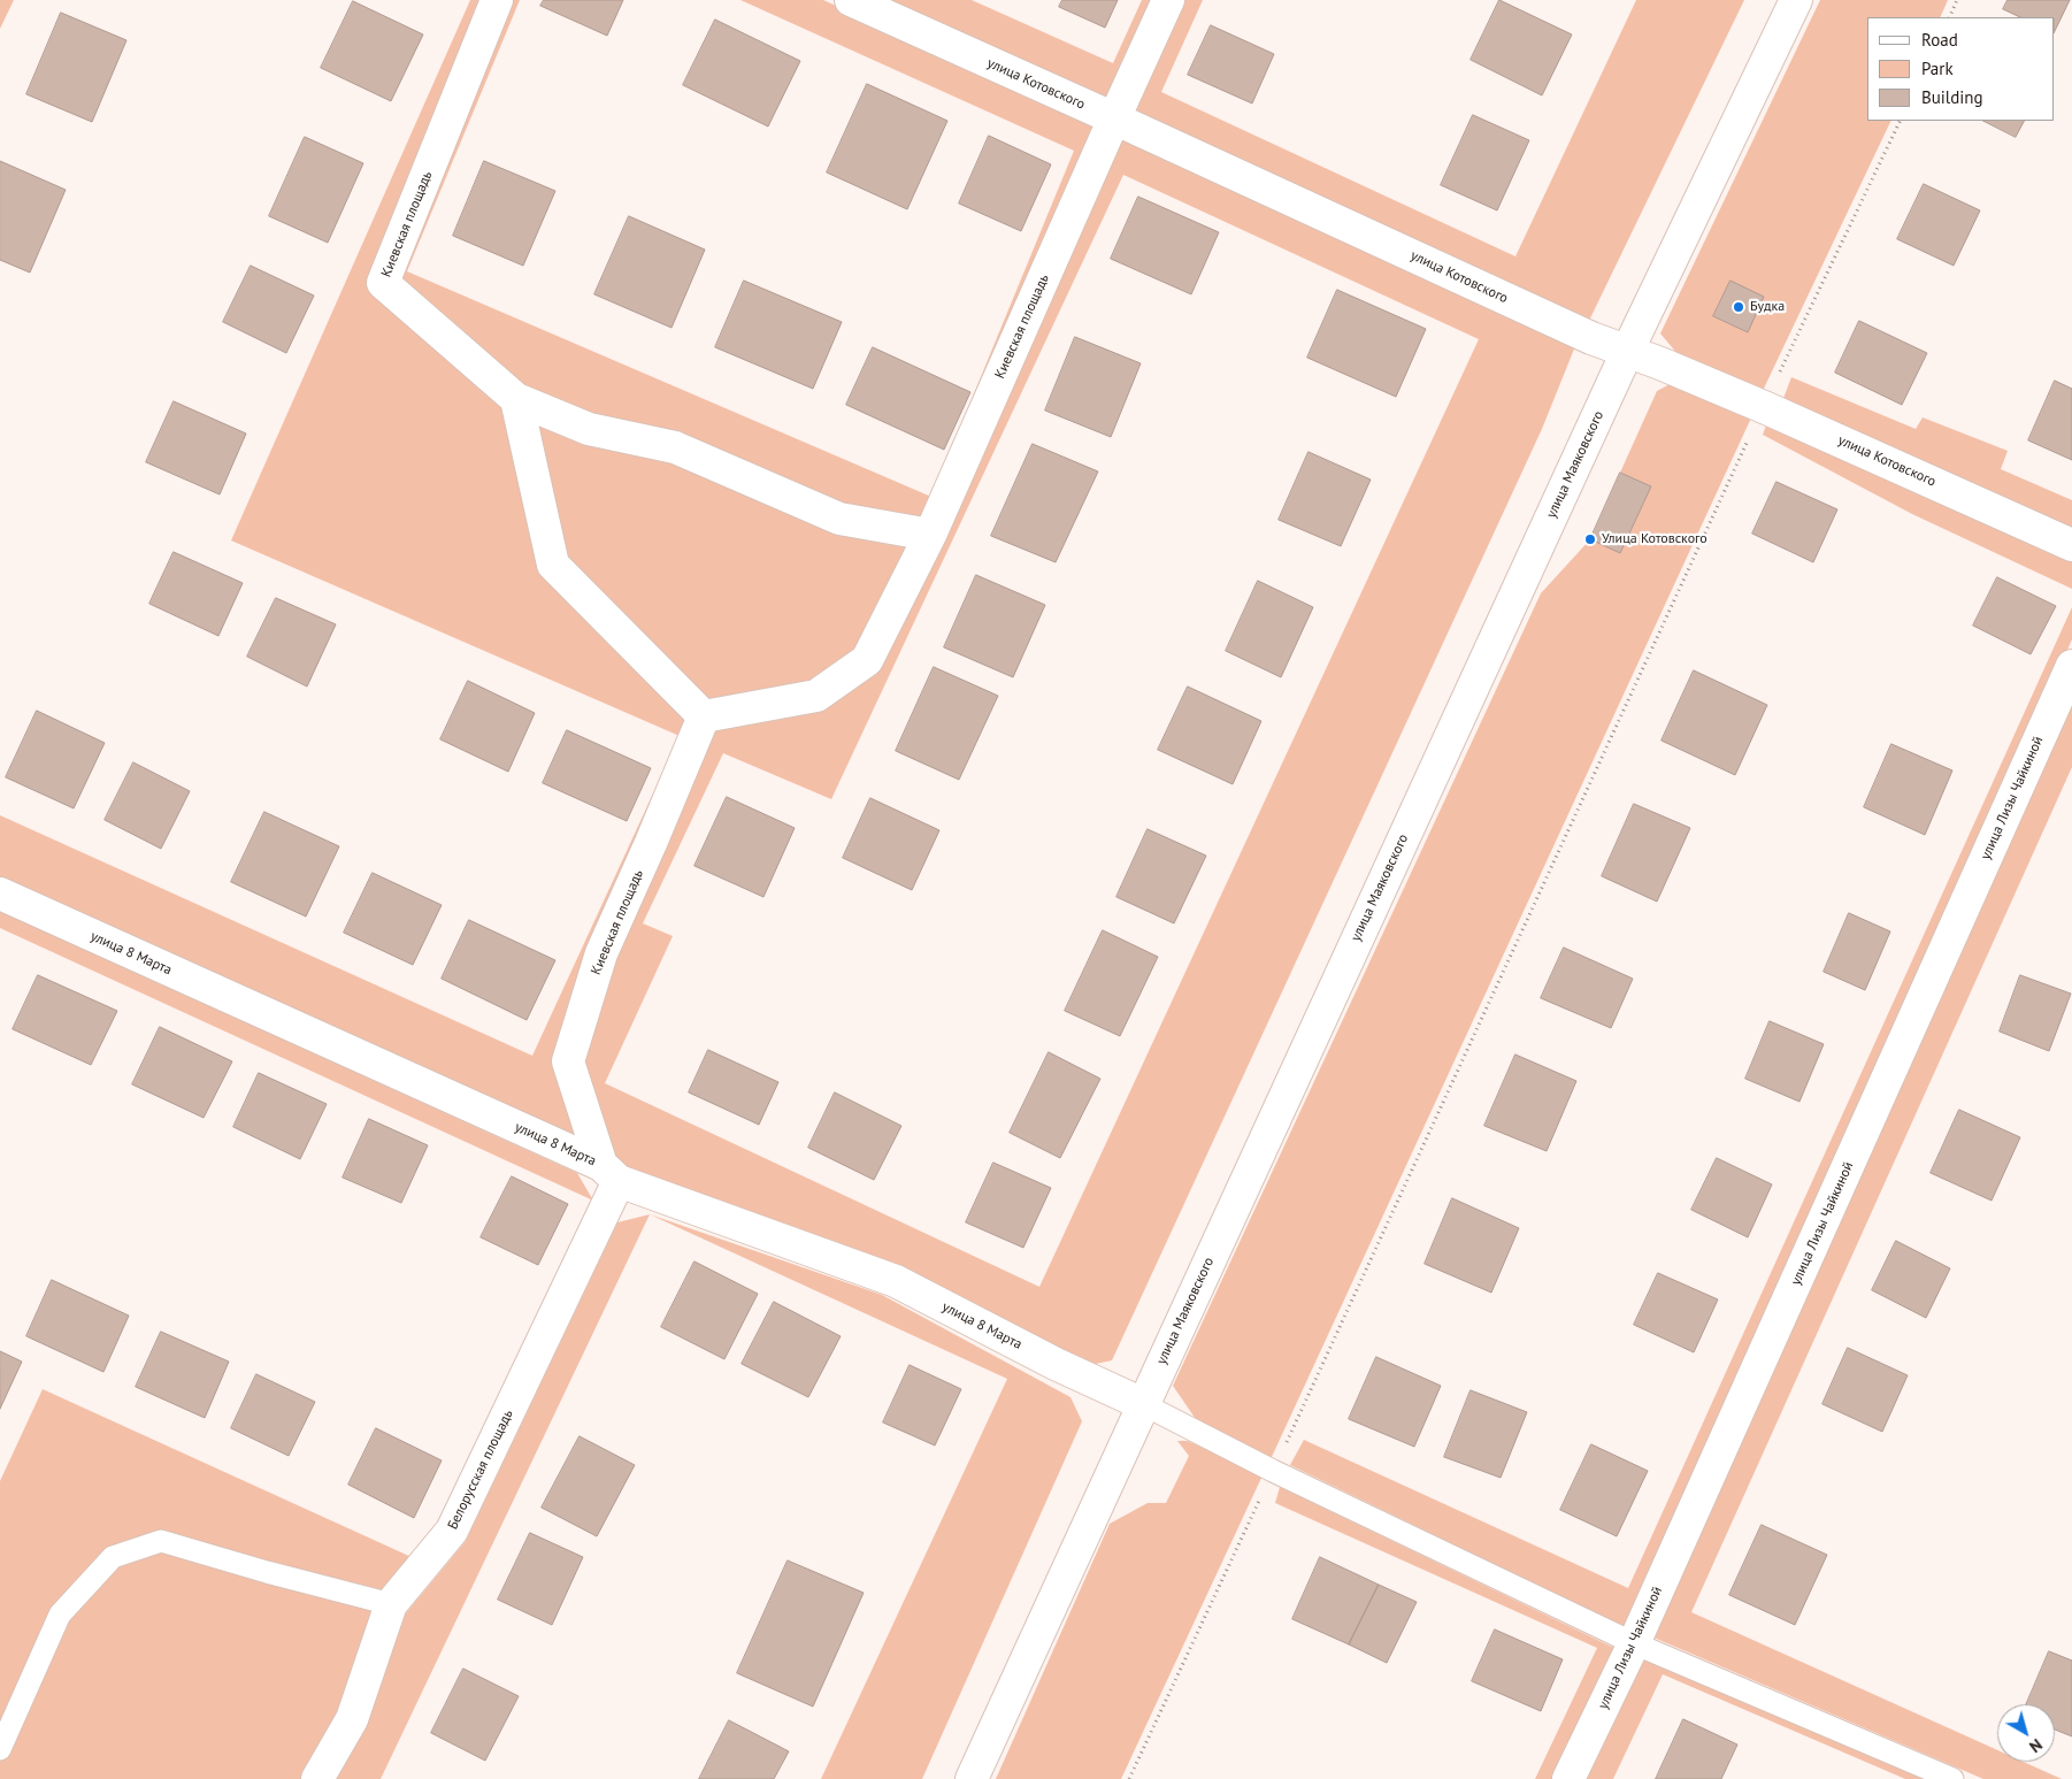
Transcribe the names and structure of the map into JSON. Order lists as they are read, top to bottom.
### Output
{
  "streets": {
    "street": [
      "улица Котовского",
      "Киевская площадь",
      "улица Маяковского",
      "улица Лизы Чайкиной",
      "улица 8 Марта",
      "Белорусская площадь"
    ]
  },
  "crossings": [
    ["улица Котовского", "Киевская площадь"],
    ["улица Котовского", "улица Маяковского"],
    ["Киевская площадь", "улица 8 Марта"],
    ["Киевская площадь", "Белорусская площадь"],
    ["улица Маяковского", "улица 8 Марта"],
    ["улица 8 Марта", "Белорусская площадь"]
  ],
  "places": ["Будка", "Улица Котовского"],
  "legend": ["Road", "Park", "Building"],
  "north": "bottom right"
}
